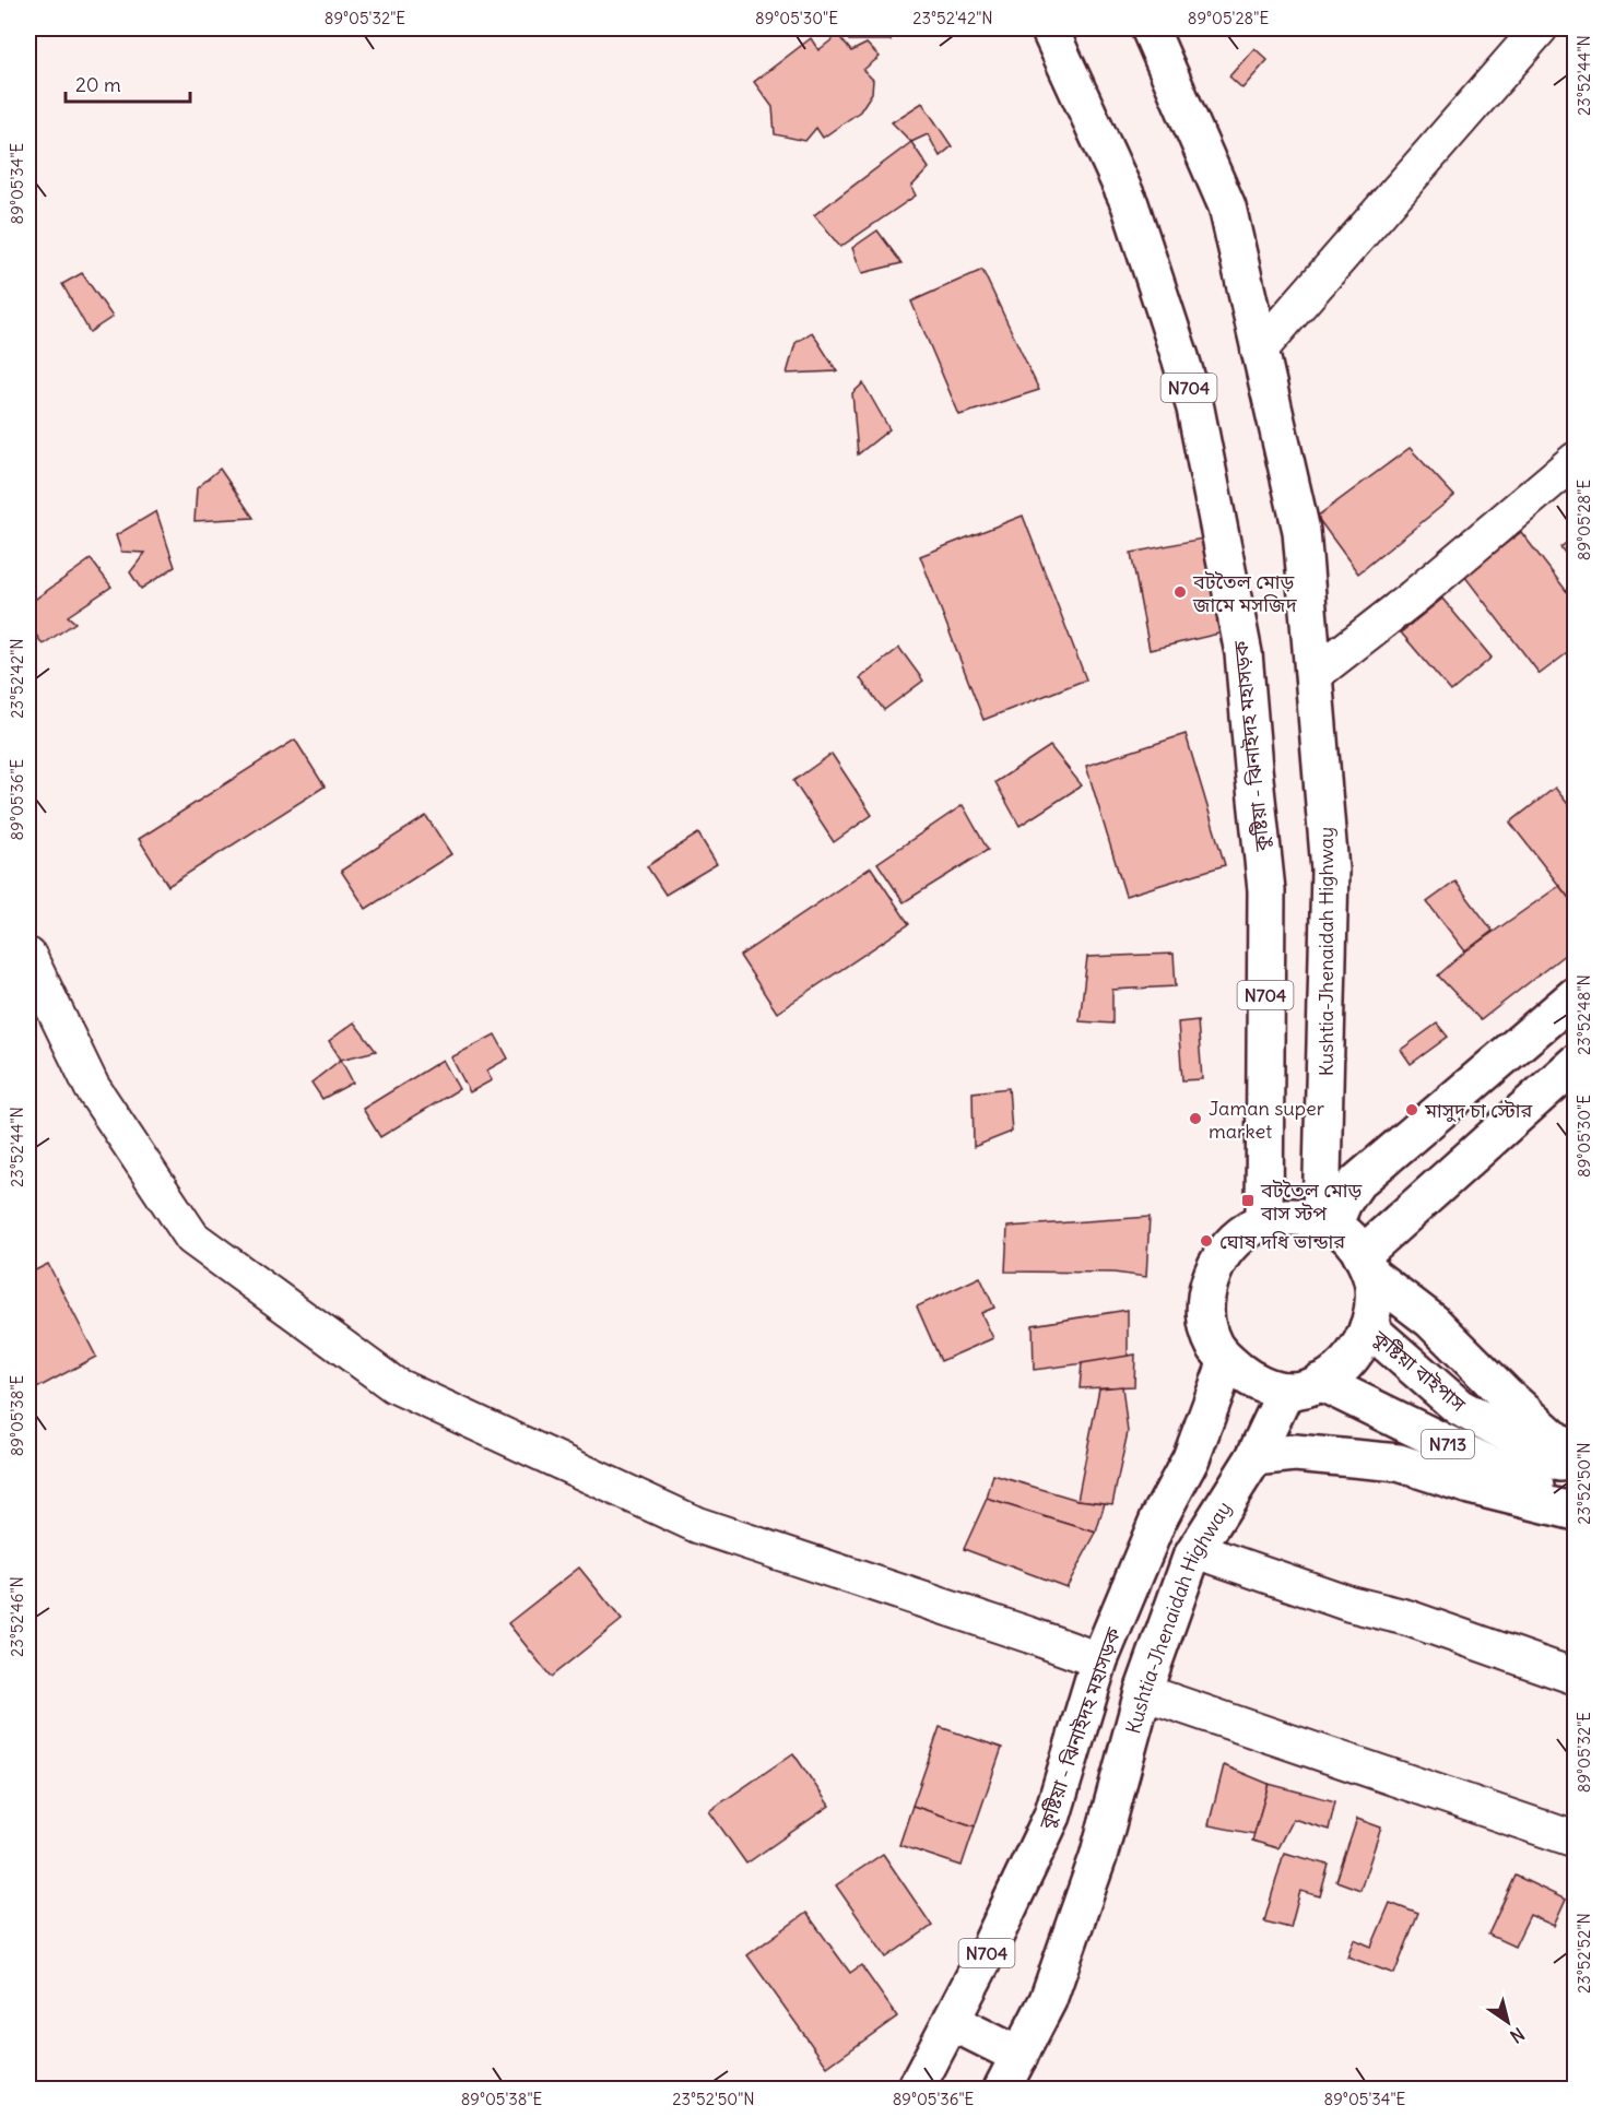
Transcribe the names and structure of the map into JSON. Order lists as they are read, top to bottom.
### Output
{
  "streets": {
    "main road": [
      "N704",
      "কুষ্টিয়া - ঝিনাইদহ মহাসড়ক",
      "Kushtia-Jhenaidah Highway",
      "কুষ্টিয়া বাইপাস",
      "N713"
    ]
  },
  "crossings": [
    ["কুষ্টিয়া - ঝিনাইদহ মহাসড়ক", "Kushtia-Jhenaidah Highway"],
    ["কুষ্টিয়া - ঝিনাইদহ মহাসড়ক", "কুষ্টিয়া বাইপাস"],
    ["Kushtia-Jhenaidah Highway", "কুষ্টিয়া বাইপাস"]
  ],
  "places": {
    "other": [
      "বটতৈল মোড় জামে মসজিদ",
      "মাসুদ চা স্টোর",
      "Jaman super market",
      "ঘোষ দধি ভান্ডার"
    ],
    "transit": ["বটতৈল মোড় বাস স্টপ"]
  },
  "scale_bar": "20 m",
  "north": "bottom right",
  "coordinates": [
    "89°05'32\"E",
    "89°05'30\"E",
    "23°52'42\"N",
    "89°05'28\"E",
    "23°52'44\"N",
    "89°05'34\"E",
    "89°05'36\"E",
    "23°52'48\"N",
    "89°05'38\"E",
    "23°52'50\"N",
    "23°52'46\"N",
    "23°52'52\"N"
  ]
}
